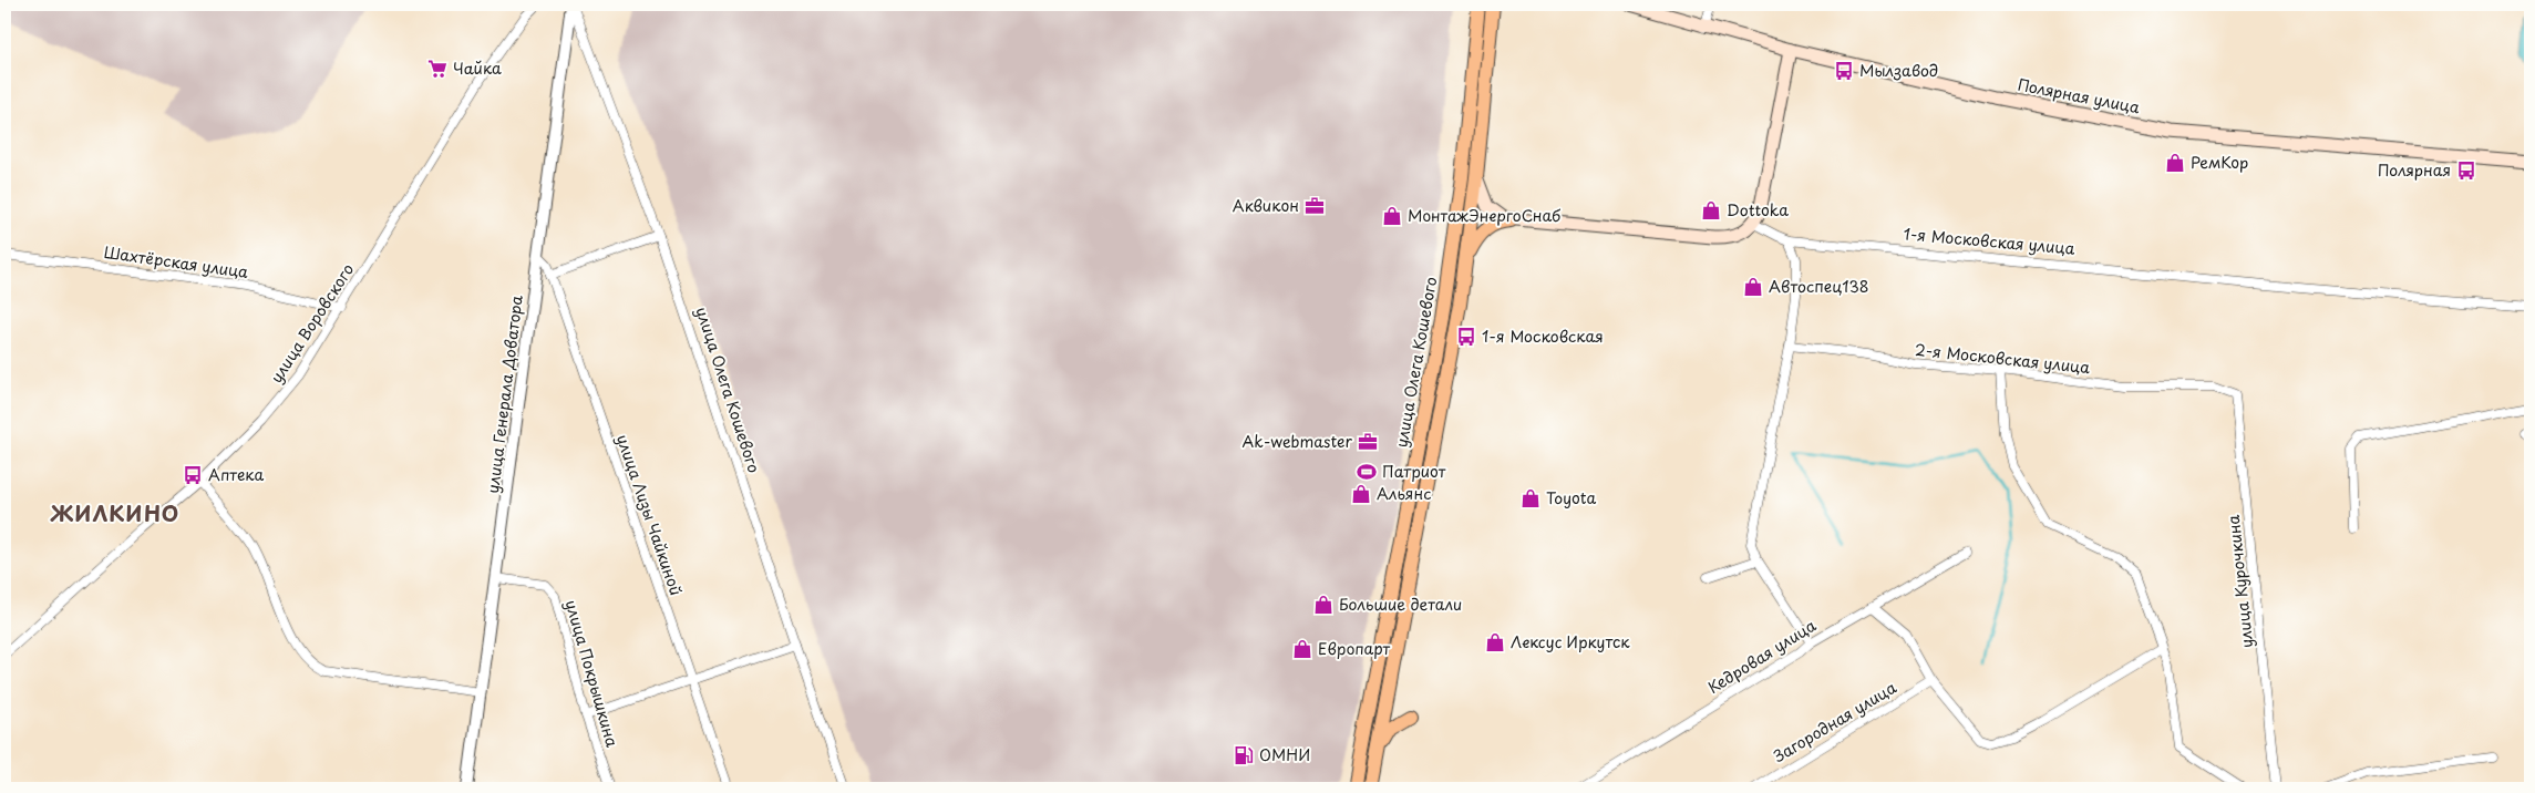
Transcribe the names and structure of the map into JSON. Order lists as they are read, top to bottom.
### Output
{
  "streets": {
    "main road": ["Полярная улица", "улица Олега Кошевого"],
    "street": [
      "1-я Московская улица",
      "Шахтёрская улица",
      "улица Воровского",
      "2-я Московская улица",
      "улица Генерала Доватора",
      "улица Лизы Чайкиной",
      "улица Курочкина",
      "Кедровая улица",
      "улица Покрышкина",
      "Загородная улица"
    ]
  },
  "crossings": [
    ["Шахтёрская улица", "улица Воровского"],
    ["2-я Московская улица", "улица Курочкина"],
    ["улица Олега Кошевого", "улица Генерала Доватора"],
    ["улица Генерала Доватора", "улица Лизы Чайкиной"],
    ["улица Генерала Доватора", "улица Покрышкина"]
  ],
  "districts": ["ЖИЛКИНО"],
  "places": {
    "supermarket": ["Чайка"],
    "bus stop": [
      "Мылзавод",
      "Полярная",
      "1-я Московская",
      "Аптека"
    ],
    "shop": [
      "РемКор",
      "Dottoka",
      "МонтажЭнергоСнаб",
      "Автоспец138",
      "Альянс",
      "Toyota",
      "Большие детали",
      "Лексус Иркутск",
      "Европарт"
    ],
    "office": ["Аквикон", "Ak-webmaster"],
    "sports": ["Патриот"],
    "fuel station": ["ОМНИ"]
  }
}
